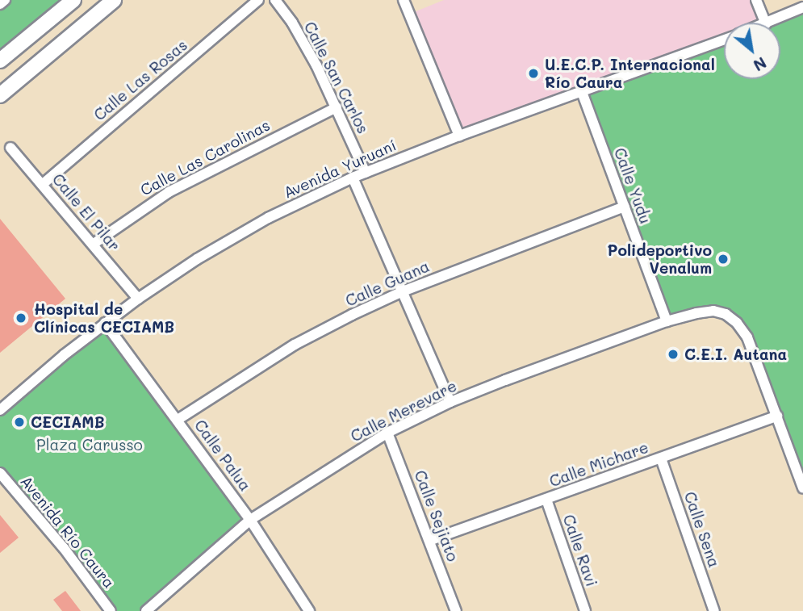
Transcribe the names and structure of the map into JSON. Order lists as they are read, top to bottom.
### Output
{
  "streets": {
    "street": [
      "Calle San Carlos",
      "Calle Las Rosas",
      "Calle Las Carolinas",
      "Avenida Yuruaní",
      "Calle Yudu",
      "Calle El Pilar",
      "Calle Guana",
      "Calle Merevare",
      "Calle Palua",
      "Calle Michare",
      "Calle Sejiato",
      "Calle Sena",
      "Avenida Río Caura",
      "Calle Ravi"
    ]
  },
  "crossings": [
    ["Calle San Carlos", "Calle Las Carolinas"],
    ["Calle San Carlos", "Avenida Yuruaní"],
    ["Calle Las Rosas", "Calle El Pilar"],
    ["Calle Las Carolinas", "Calle El Pilar"],
    ["Avenida Yuruaní", "Calle Yudu"],
    ["Avenida Yuruaní", "Calle El Pilar"],
    ["Avenida Yuruaní", "Calle Palua"],
    ["Calle Yudu", "Calle Guana"],
    ["Calle Yudu", "Calle Merevare"],
    ["Calle Guana", "Calle Palua"],
    ["Calle Merevare", "Calle Palua"],
    ["Calle Merevare", "Calle Michare"],
    ["Calle Merevare", "Calle Sejiato"],
    ["Calle Michare", "Calle Sejiato"],
    ["Calle Michare", "Calle Sena"],
    ["Calle Michare", "Calle Ravi"]
  ],
  "parks": ["Plaza Carusso"],
  "places": [
    "U.E.C.P. Internacional Río Caura",
    "Polideportivo Venalum",
    "Hospital de Clínicas CECIAMB",
    "C.E.I. Autana",
    "CECIAMB"
  ],
  "north": "bottom right"
}
